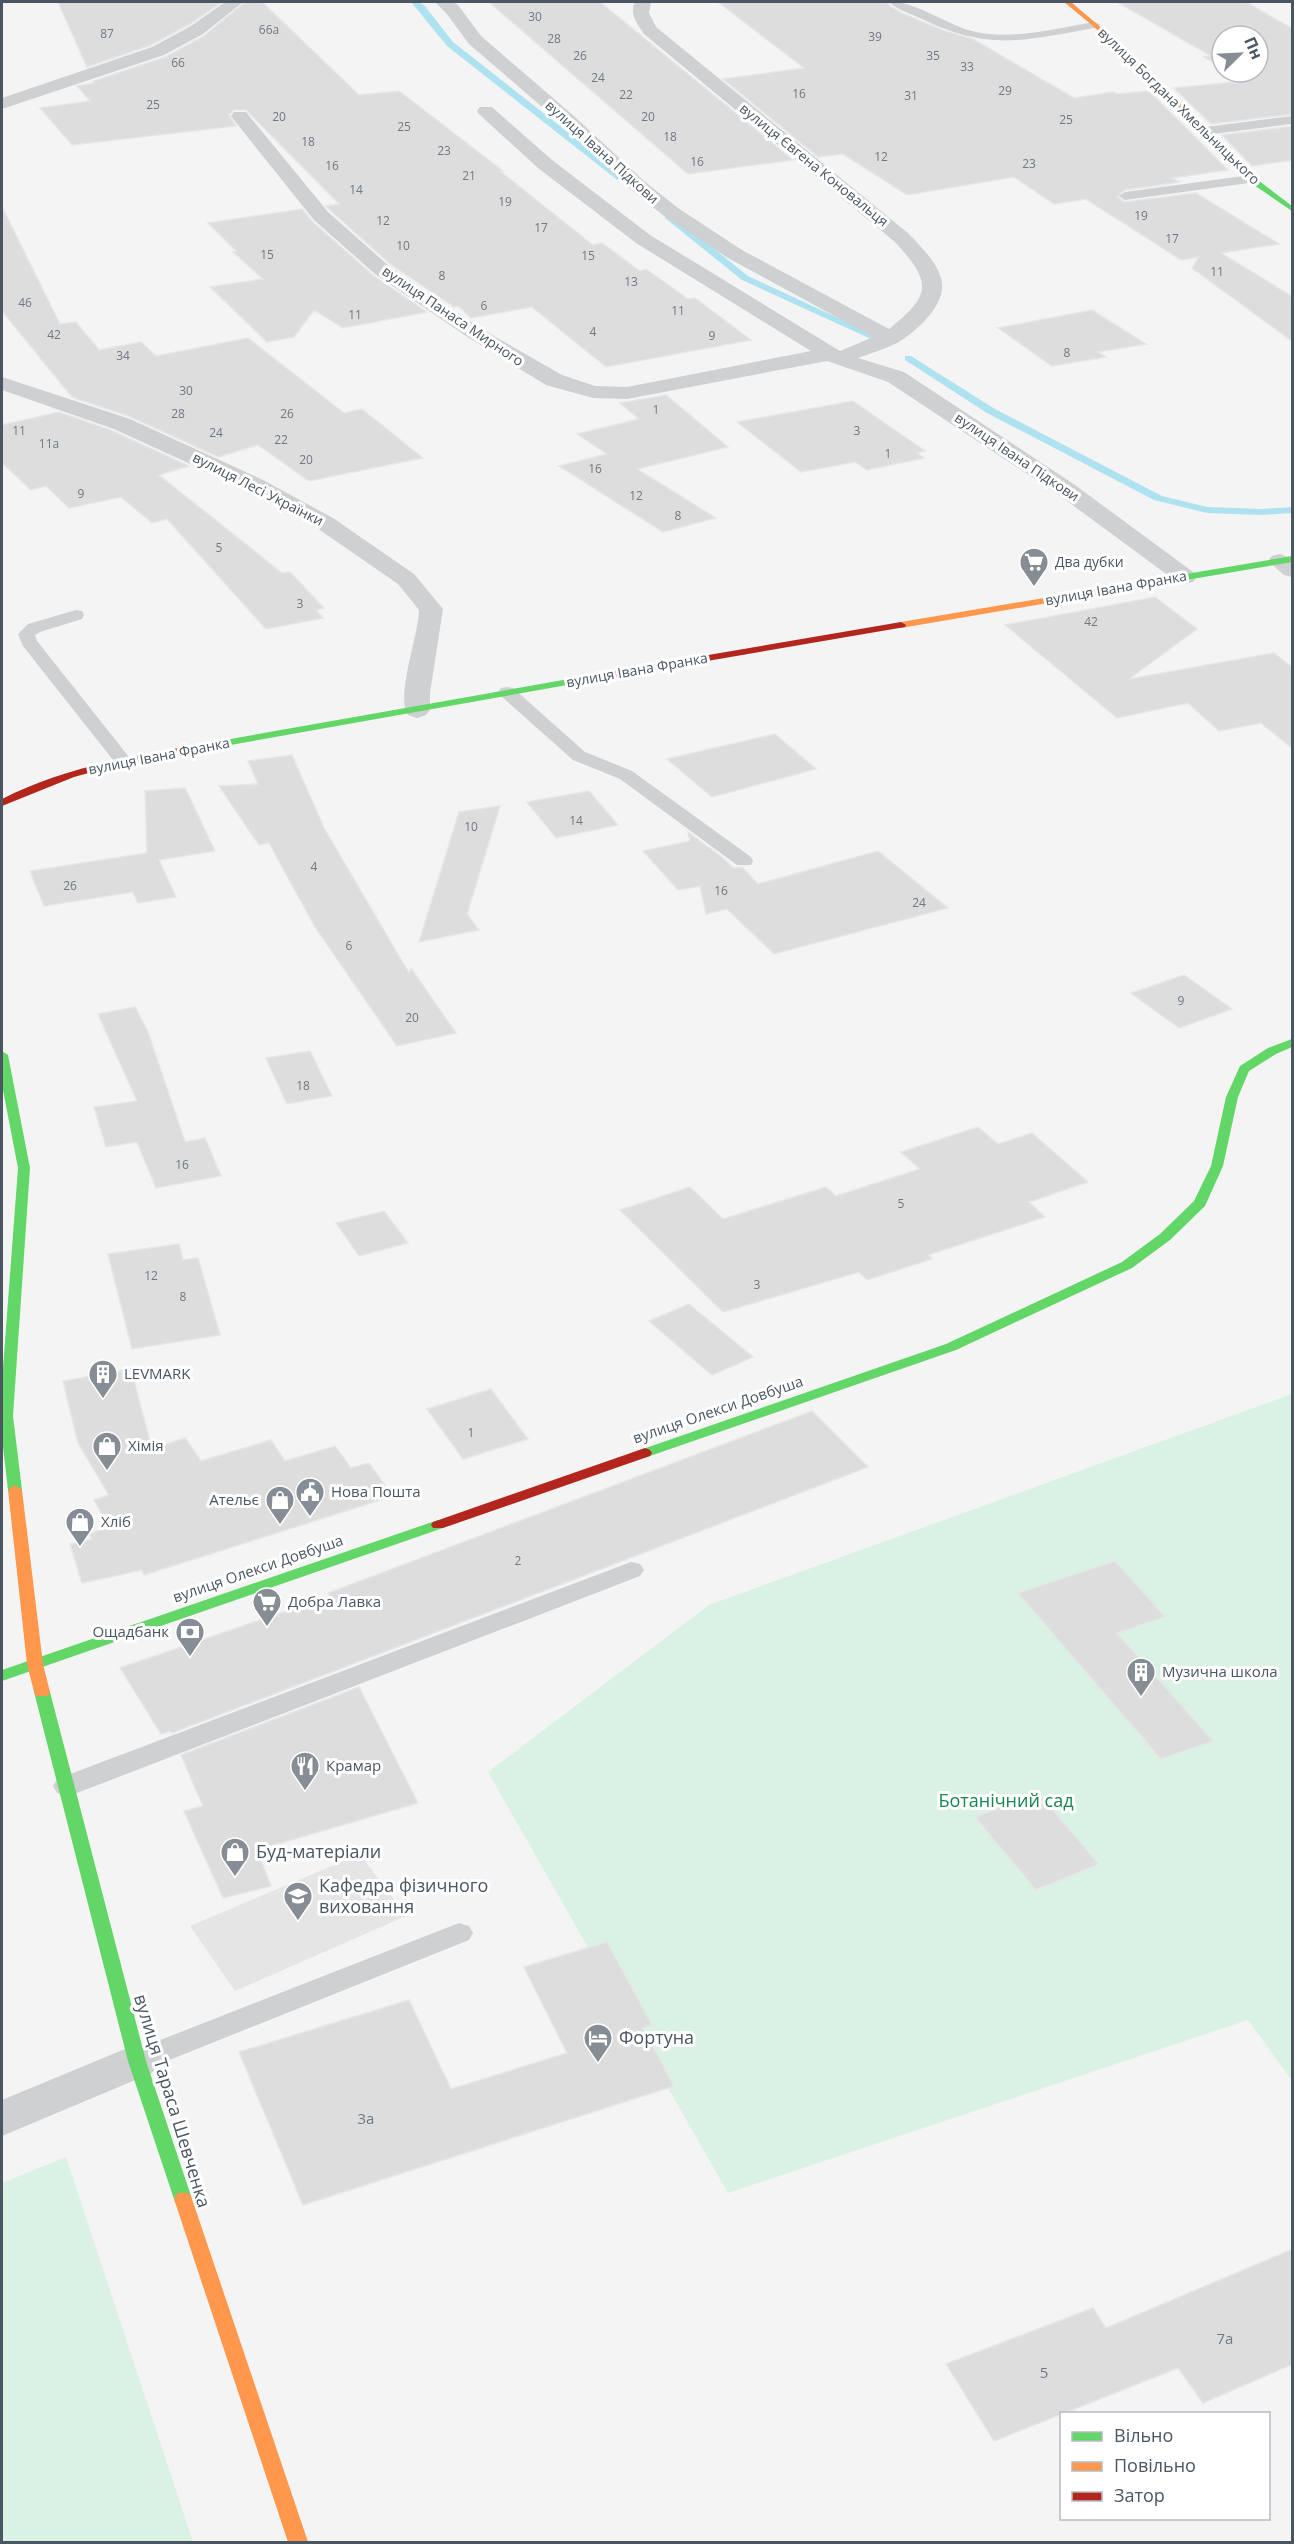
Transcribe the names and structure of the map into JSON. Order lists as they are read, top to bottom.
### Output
{
  "streets": {
    "street": [
      "вулиця Богдана Хмельницького",
      "вулиця Івана Підкови",
      "вулиця Євгена Коновальця",
      "вулиця Панаса Мирного",
      "вулиця Лесі Українки",
      "вулиця Івана Франка",
      "вулиця Олекси Довбуша",
      "вулиця Тараса Шевченка"
    ]
  },
  "crossings": [
    ["вулиця Івана Підкови", "вулиця Євгена Коновальця"],
    ["вулиця Івана Підкови", "вулиця Панаса Мирного"],
    ["вулиця Івана Підкови", "вулиця Івана Франка"],
    ["вулиця Лесі Українки", "вулиця Івана Франка"],
    ["вулиця Олекси Довбуша", "вулиця Тараса Шевченка"]
  ],
  "parks": ["Ботанічний сад"],
  "places": {
    "supermarket": ["Два дубки", "Добра Лавка"],
    "building": ["LEVMARK", "Музична школа"],
    "shop": [
      "Хімія",
      "Ательє",
      "Хліб",
      "Буд-матеріали"
    ],
    "public building": ["Нова Пошта"],
    "bank": ["Ощадбанк"],
    "restaurant": ["Крамар"],
    "school or university": ["Кафедра фізичного виховання"],
    "hotel": ["Фортуна"]
  },
  "house_numbers": [
    "30",
    "66а",
    "87",
    "39",
    "28",
    "26",
    "35",
    "66",
    "33",
    "24",
    "29",
    "16",
    "22",
    "31",
    "25",
    "20",
    "20",
    "25",
    "25",
    "18",
    "18",
    "23",
    "12",
    "16",
    "23",
    "16",
    "21",
    "14",
    "19",
    "19",
    "12",
    "17",
    "17",
    "10",
    "15",
    "15",
    "11",
    "8",
    "13",
    "46",
    "6",
    "11",
    "11",
    "4",
    "42",
    "9",
    "8",
    "34",
    "30",
    "1",
    "28",
    "26",
    "11",
    "3",
    "24",
    "22",
    "11а",
    "1",
    "20",
    "16",
    "9",
    "12",
    "8",
    "5",
    "3",
    "42",
    "14",
    "10",
    "4",
    "26",
    "16",
    "24",
    "6",
    "9",
    "20",
    "18",
    "16",
    "5",
    "12",
    "3",
    "8",
    "1",
    "2",
    "3а",
    "7а",
    "5"
  ],
  "legend": ["Вільно", "Повільно", "Затор"],
  "north": "top right"
}
